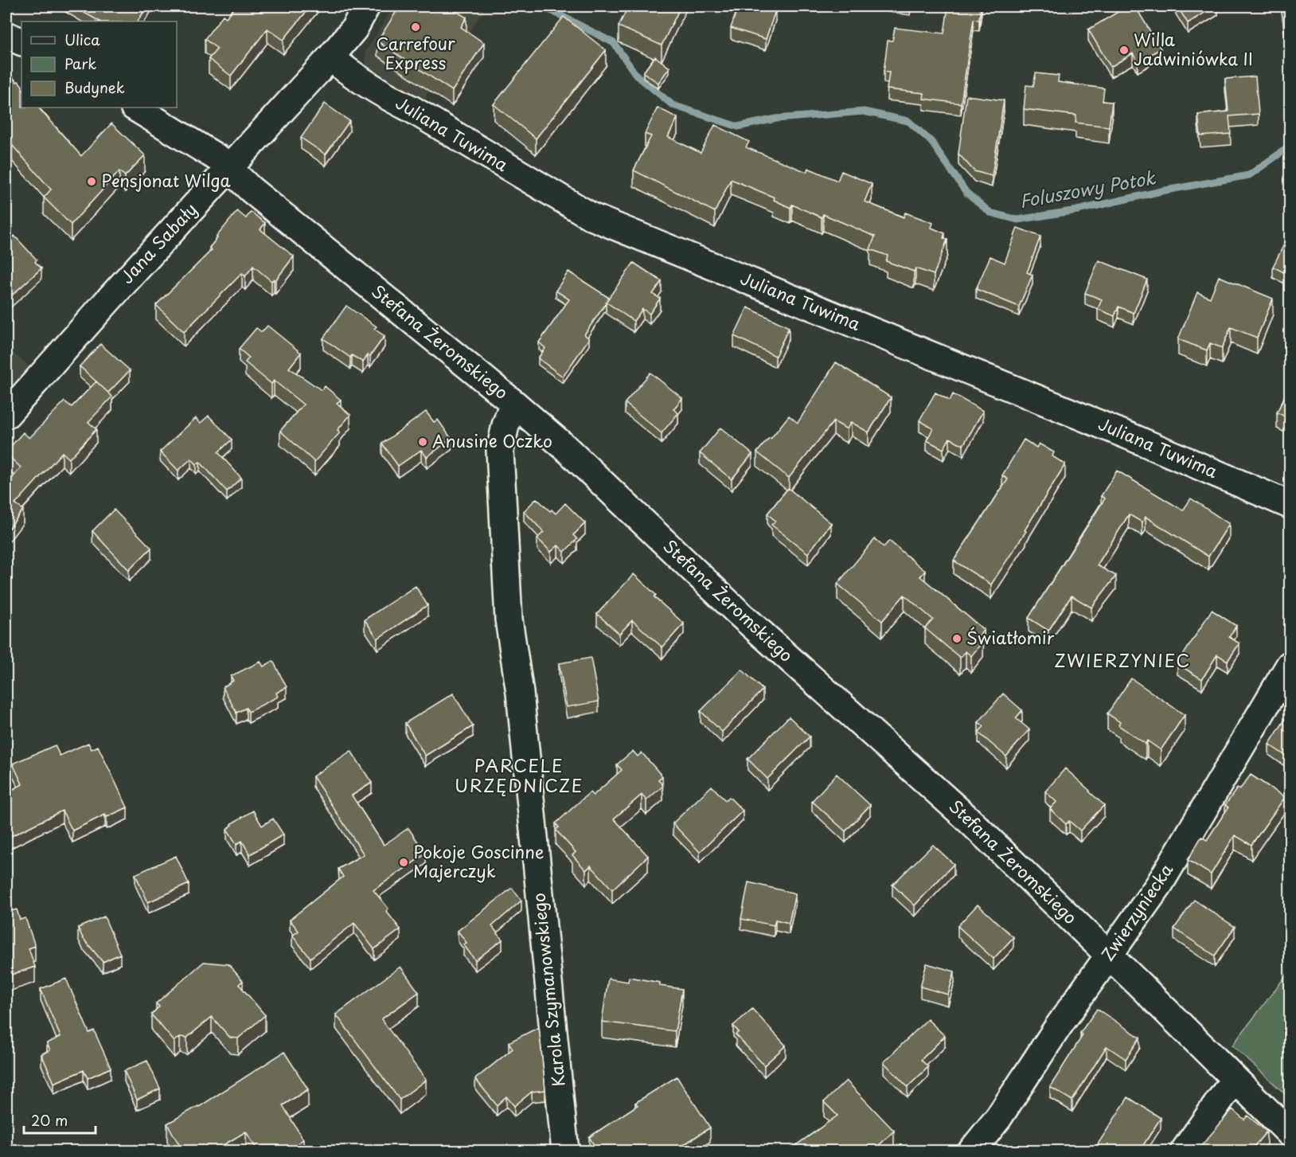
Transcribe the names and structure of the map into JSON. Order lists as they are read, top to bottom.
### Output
{
  "streets": {
    "street": [
      "Juliana Tuwima",
      "Jana Sabały",
      "Stefana Żeromskiego",
      "Zwierzyniecka",
      "Karola Szymanowskiego"
    ]
  },
  "crossings": [
    ["Juliana Tuwima", "Jana Sabały"],
    ["Jana Sabały", "Stefana Żeromskiego"],
    ["Stefana Żeromskiego", "Zwierzyniecka"],
    ["Stefana Żeromskiego", "Karola Szymanowskiego"]
  ],
  "districts": ["ZWIERZYNIEC", "PARCELE URZĘDNICZE"],
  "water": ["Foluszowy Potok"],
  "places": [
    "Carrefour Express",
    "Willa Jadwiniówka II",
    "Pensjonat Wilga",
    "Anusine Oczko",
    "Światłomir",
    "Pokoje Goscinne Majerczyk"
  ],
  "legend": ["Ulica", "Park", "Budynek"],
  "scale_bar": "20 m"
}
